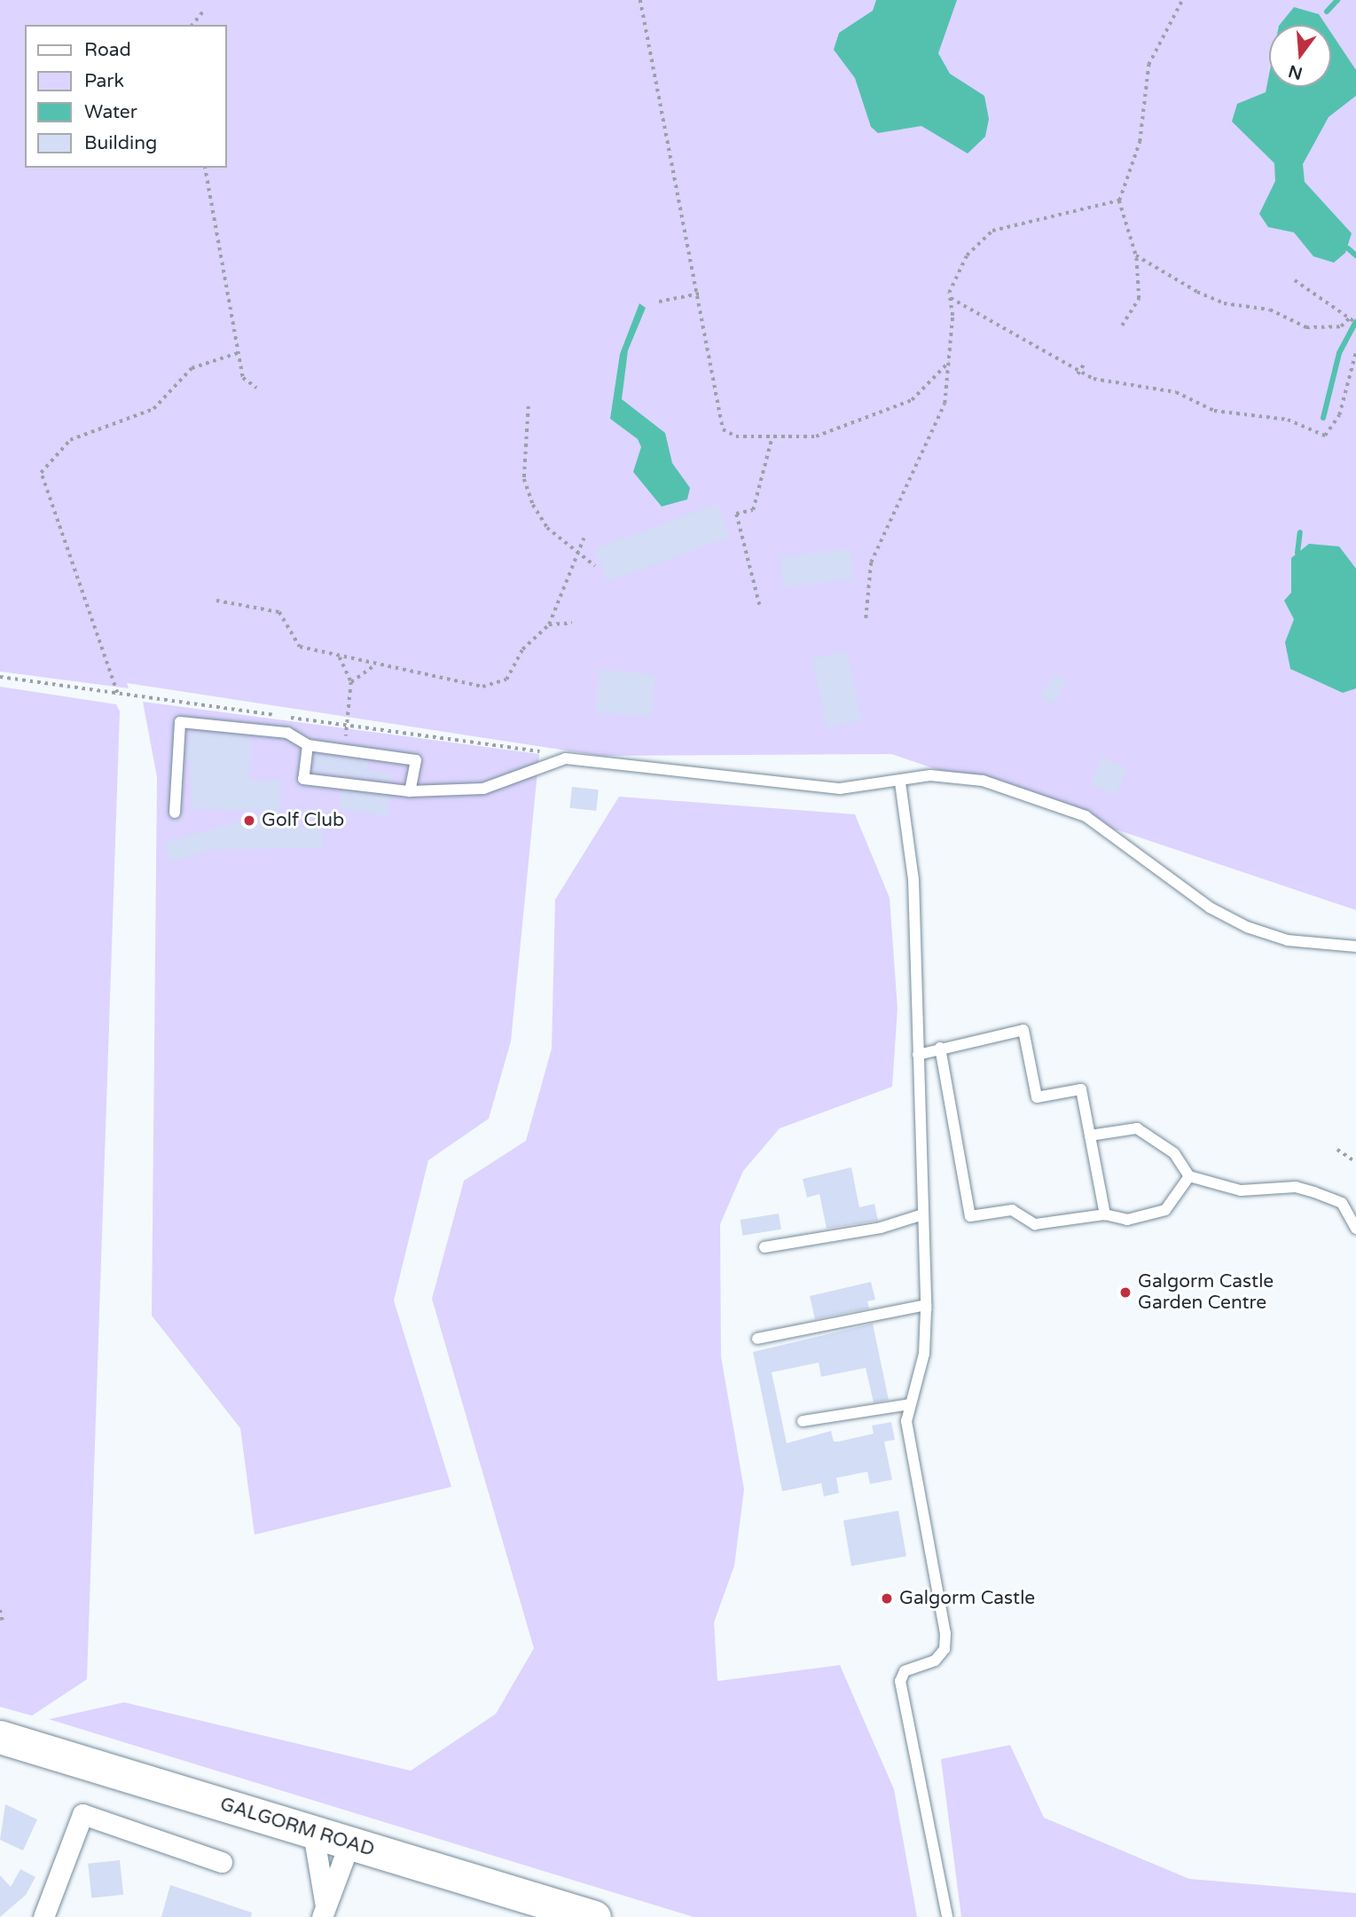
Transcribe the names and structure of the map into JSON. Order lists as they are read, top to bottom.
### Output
{
  "streets": {
    "main road": ["GALGORM ROAD"]
  },
  "places": ["Golf Club", "Galgorm Castle Garden Centre", "Galgorm Castle"],
  "legend": [
    "Road",
    "Park",
    "Water",
    "Building"
  ],
  "north": "bottom"
}
